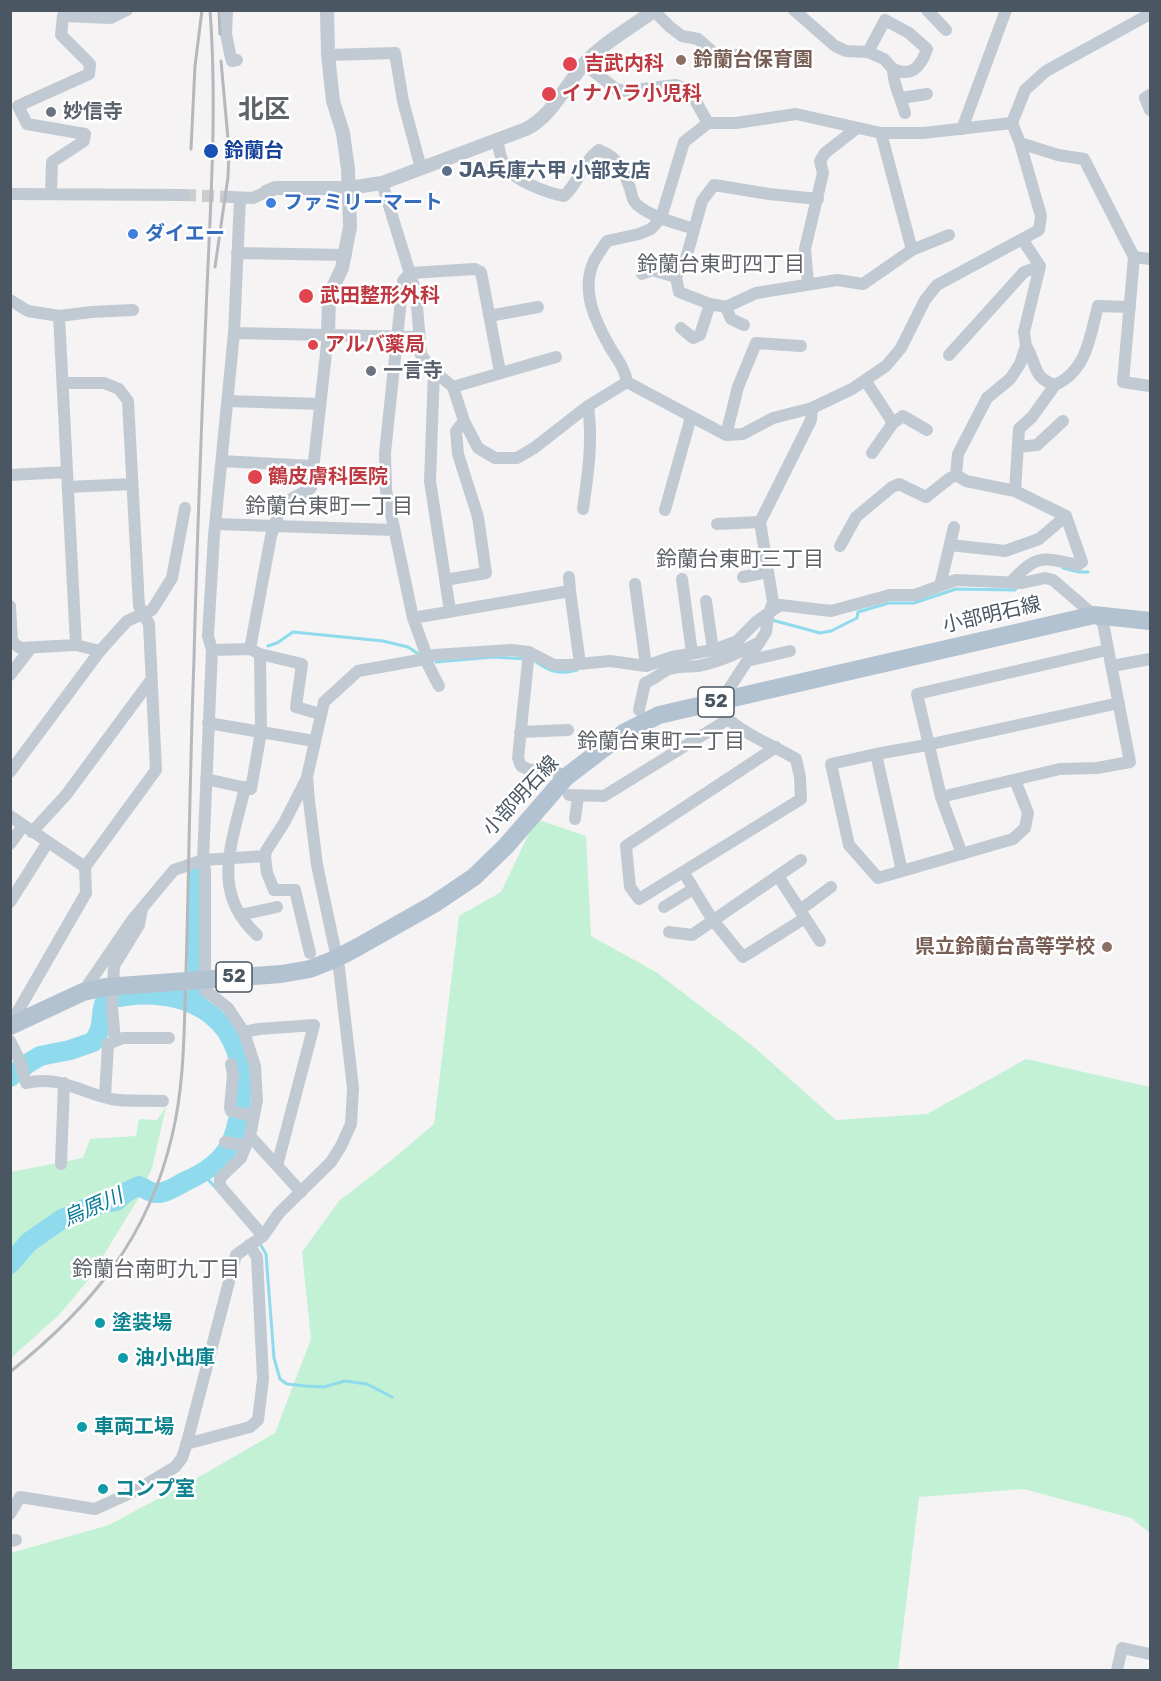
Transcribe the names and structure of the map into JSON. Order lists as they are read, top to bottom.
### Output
{
  "streets": {
    "main road": ["小部明石線", "52"]
  },
  "districts": [
    "北区",
    "鈴蘭台東町四丁目",
    "鈴蘭台東町一丁目",
    "鈴蘭台東町三丁目",
    "鈴蘭台東町二丁目",
    "鈴蘭台南町九丁目"
  ],
  "water": ["烏原川"],
  "places": [
    "鈴蘭台保育園",
    "吉武内科",
    "イナハラ小児科",
    "妙信寺",
    "鈴蘭台",
    "JA兵庫六甲 小部支店",
    "ファミリーマート",
    "ダイエー",
    "武田整形外科",
    "アルバ薬局",
    "一言寺",
    "鶴皮膚科医院",
    "県立鈴蘭台高等学校",
    "塗装場",
    "油小出庫",
    "車両工場",
    "コンプ室"
  ]
}
